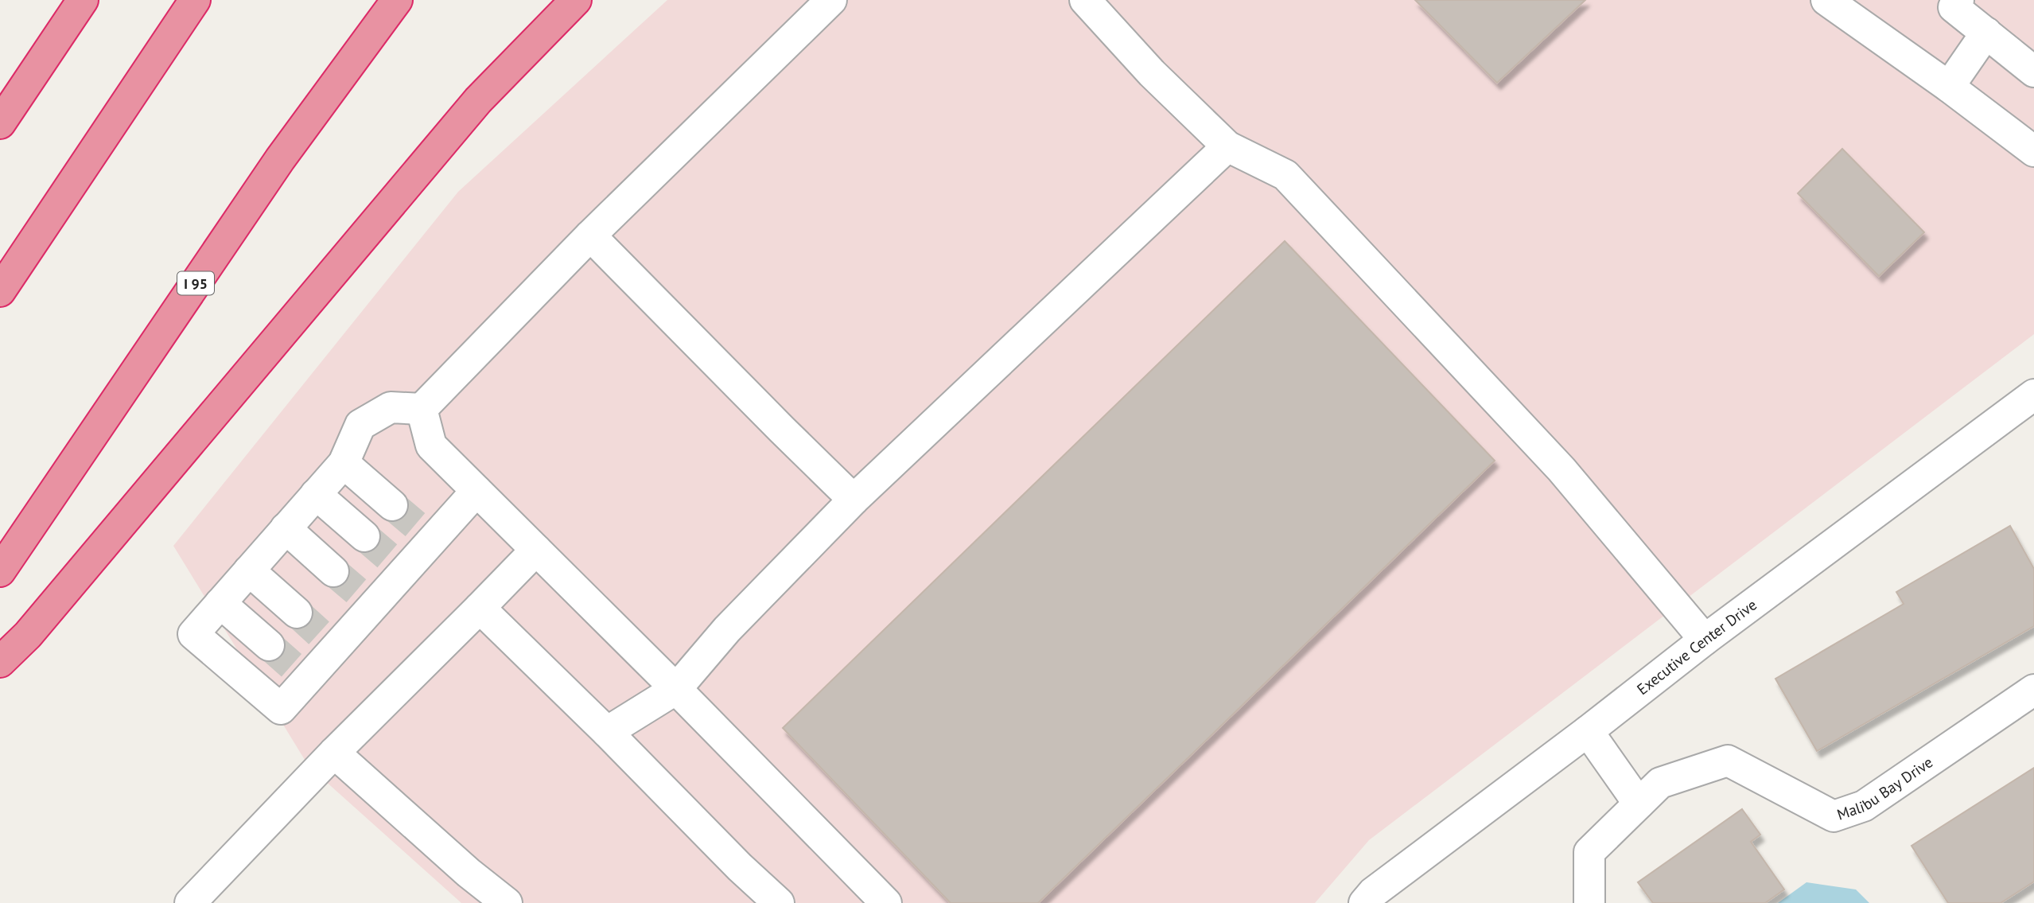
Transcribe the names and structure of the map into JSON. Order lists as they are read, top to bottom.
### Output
{
  "streets": {
    "highway": ["I 95"],
    "street": ["Executive Center Drive", "Malibu Bay Drive"]
  }
}
